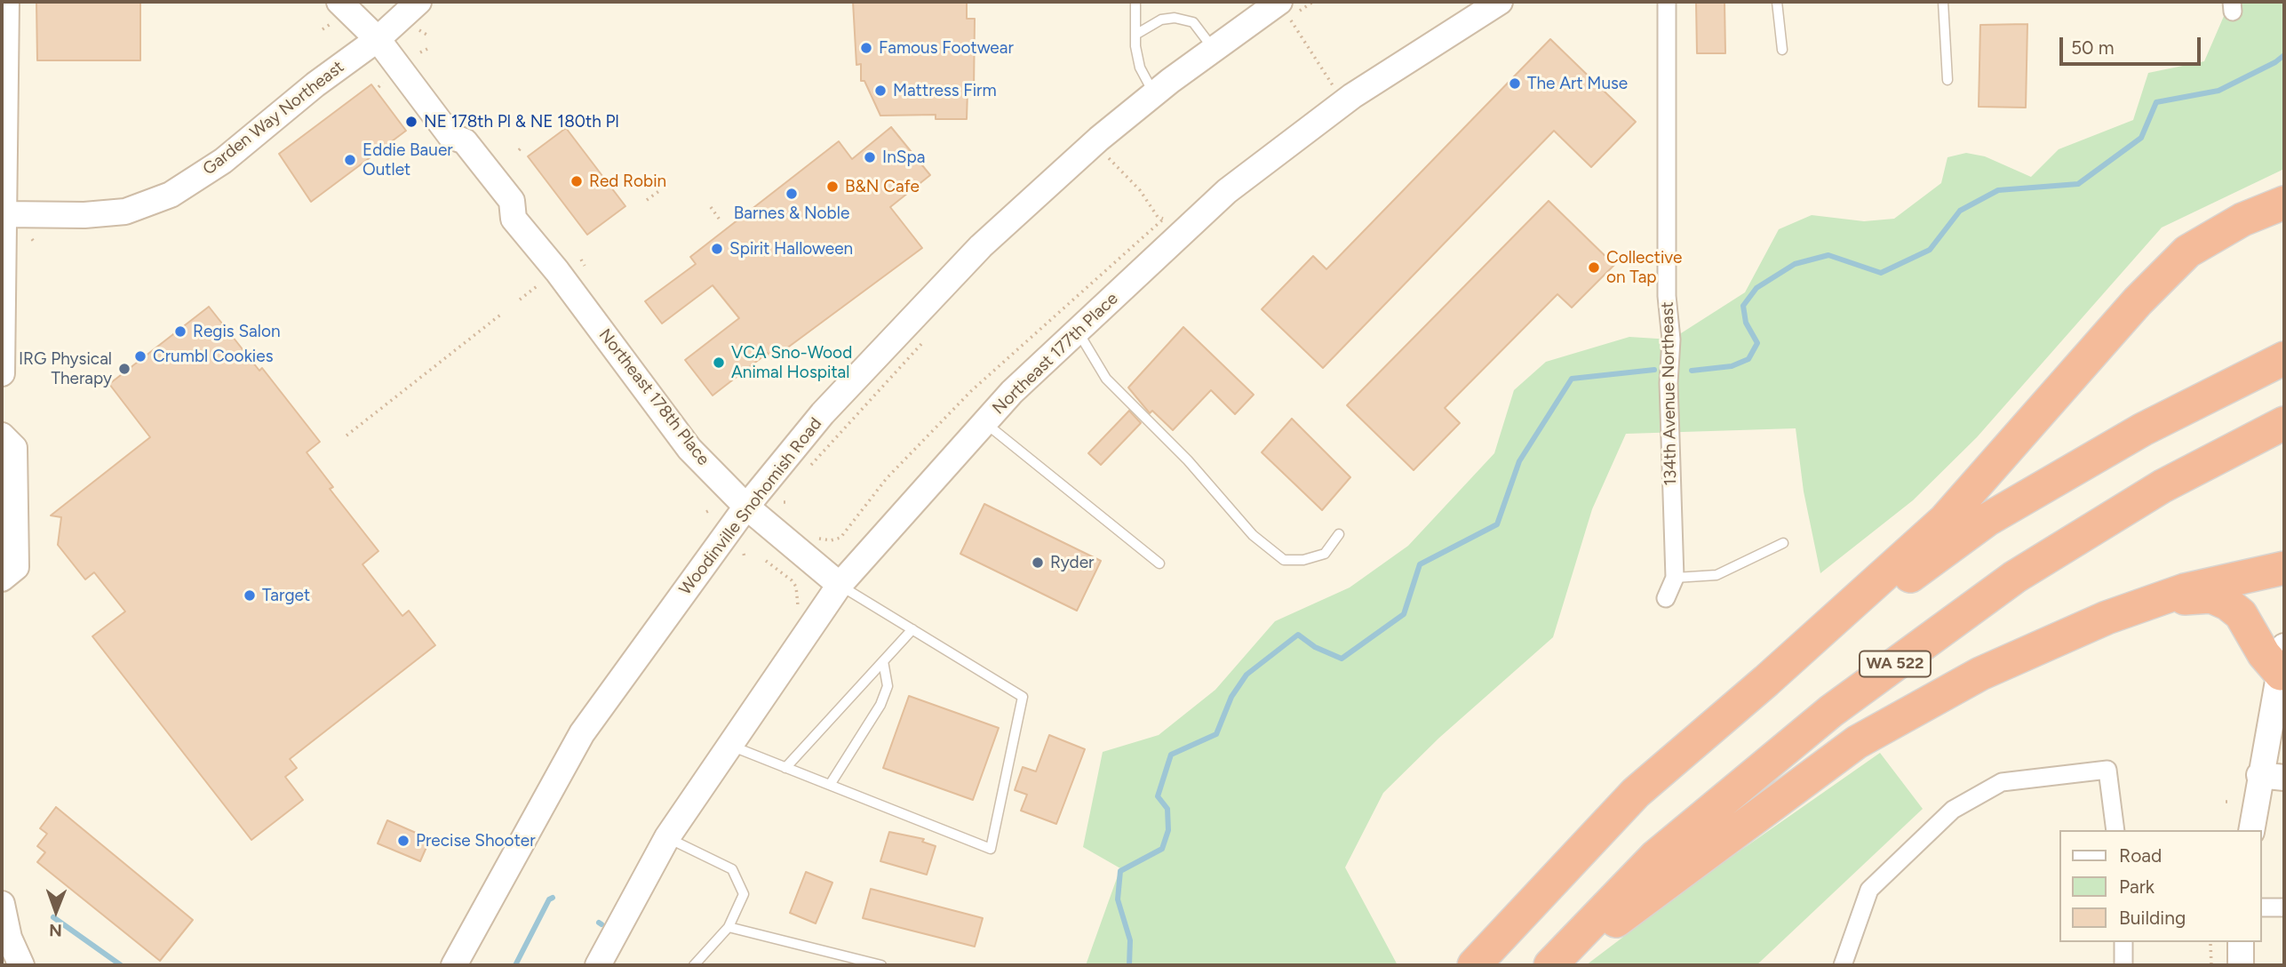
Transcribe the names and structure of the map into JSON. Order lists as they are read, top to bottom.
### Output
{
  "streets": {
    "highway": ["WA 522"],
    "street": [
      "Garden Way Northeast",
      "Northeast 177th Place",
      "134th Avenue Northeast",
      "Northeast 178th Place",
      "Woodinville Snohomish Road"
    ]
  },
  "crossings": [
    ["Garden Way Northeast", "Northeast 178th Place"],
    ["Northeast 177th Place", "Northeast 178th Place"],
    ["Northeast 178th Place", "Woodinville Snohomish Road"]
  ],
  "places": [
    "Famous Footwear",
    "The Art Muse",
    "Mattress Firm",
    "NE 178th Pl & NE 180th Pl",
    "InSpa",
    "Eddie Bauer Outlet",
    "Red Robin",
    "B&N Cafe",
    "Barnes & Noble",
    "Spirit Halloween",
    "Collective on Tap",
    "Regis Salon",
    "Crumbl Cookies",
    "VCA Sno-Wood Animal Hospital",
    "IRG Physical Therapy",
    "Ryder",
    "Target",
    "Precise Shooter"
  ],
  "legend": ["Road", "Park", "Building"],
  "scale_bar": "50 m",
  "north": "bottom"
}
